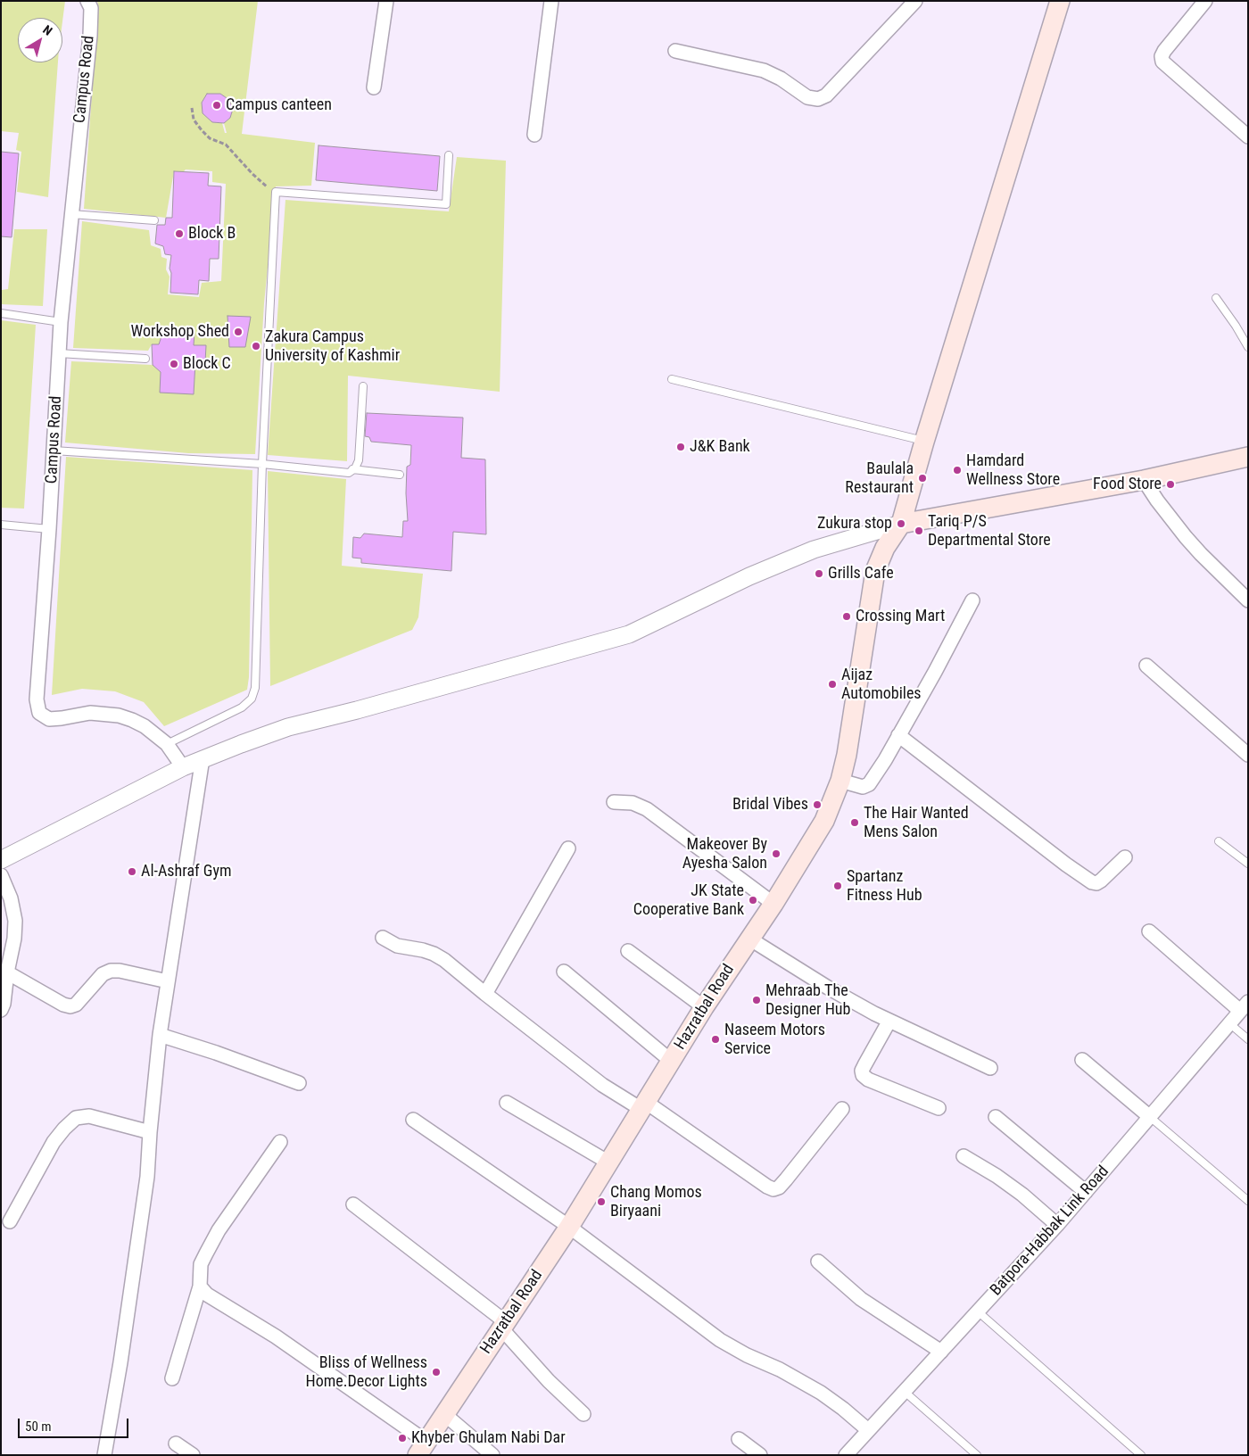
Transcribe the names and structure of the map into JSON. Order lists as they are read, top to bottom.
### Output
{
  "streets": {
    "main road": ["Hazratbal Road"],
    "street": ["Campus Road", "Batpora-Habbak Link Road"]
  },
  "places": [
    "Campus canteen",
    "Block B",
    "Workshop Shed",
    "Zakura Campus University of Kashmir",
    "Block C",
    "J&K Bank",
    "Hamdard Wellness Store",
    "Baulala Restaurant",
    "Food Store",
    "Zukura stop",
    "Tariq P/S Departmental Store",
    "Grills Cafe",
    "Crossing Mart",
    "Aijaz Automobiles",
    "Bridal Vibes",
    "The Hair Wanted Mens Salon",
    "Makeover By Ayesha Salon",
    "Al-Ashraf Gym",
    "Spartanz Fitness Hub",
    "JK State Cooperative Bank",
    "Mehraab The Designer Hub",
    "Naseem Motors Service",
    "Chang Momos Biryaani",
    "Bliss of Wellness Home.Decor Lights",
    "Khyber Ghulam Nabi Dar"
  ],
  "scale_bar": "50 m",
  "north": "top right"
}
